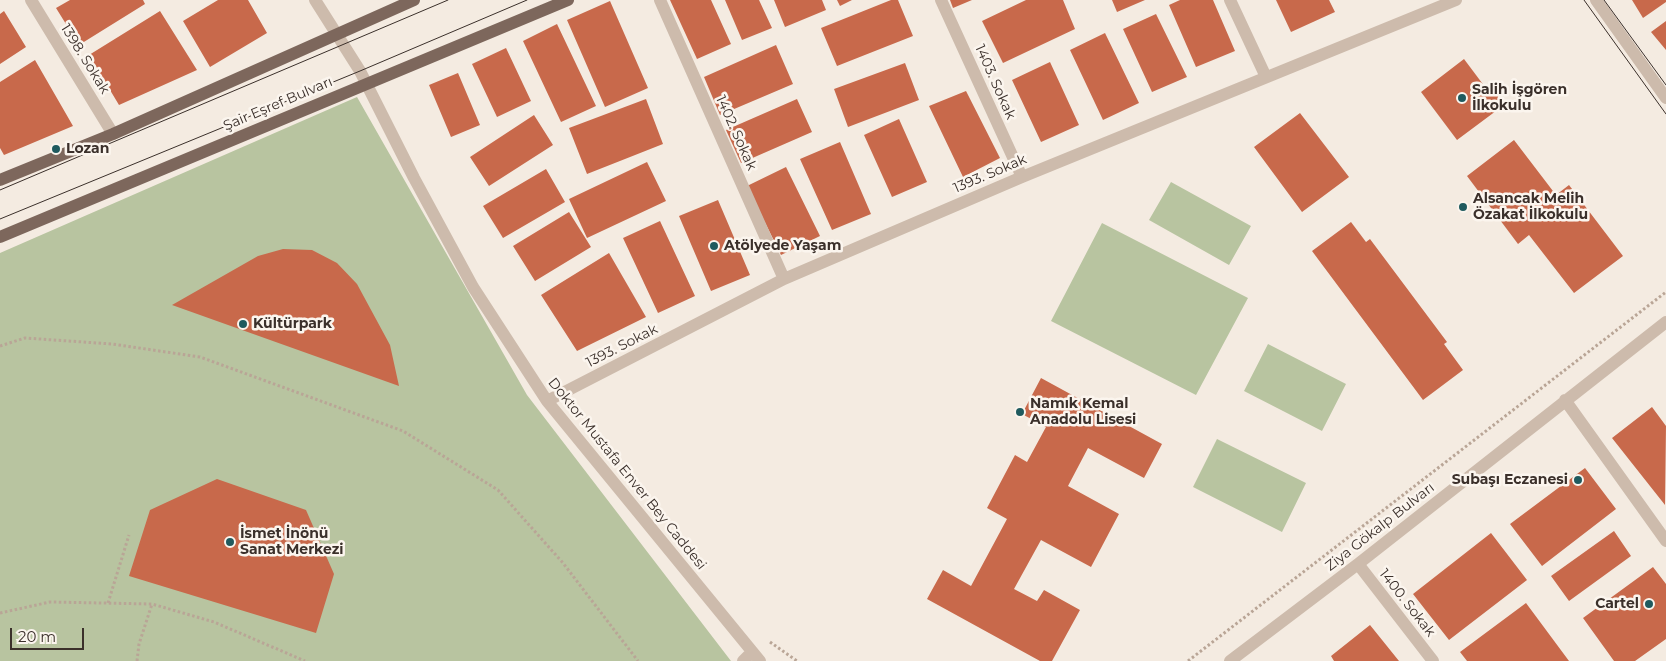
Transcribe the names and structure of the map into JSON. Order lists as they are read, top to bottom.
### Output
{
  "streets": {
    "main road": ["Şair Eşref Bulvarı"],
    "street": [
      "1398. Sokak",
      "1403. Sokak",
      "1402. Sokak",
      "1393. Sokak",
      "Doktor Mustafa Enver Bey Caddesi",
      "Ziya Gökalp Bulvarı",
      "1400. Sokak"
    ]
  },
  "crossings": [
    ["1403. Sokak", "1393. Sokak"],
    ["Şair Eşref Bulvarı", "Doktor Mustafa Enver Bey Caddesi"],
    ["1402. Sokak", "1393. Sokak"],
    ["1393. Sokak", "Doktor Mustafa Enver Bey Caddesi"],
    ["Ziya Gökalp Bulvarı", "1400. Sokak"]
  ],
  "places": [
    "Salih İşgören İlkokulu",
    "Lozan",
    "Alsancak Melih Özakat İlkokulu",
    "Atölyede Yaşam",
    "Kültürpark",
    "Namık Kemal Anadolu Lisesi",
    "Subaşı Eczanesi",
    "İsmet İnönü Sanat Merkezi",
    "Cartel"
  ],
  "scale_bar": "20 m"
}
